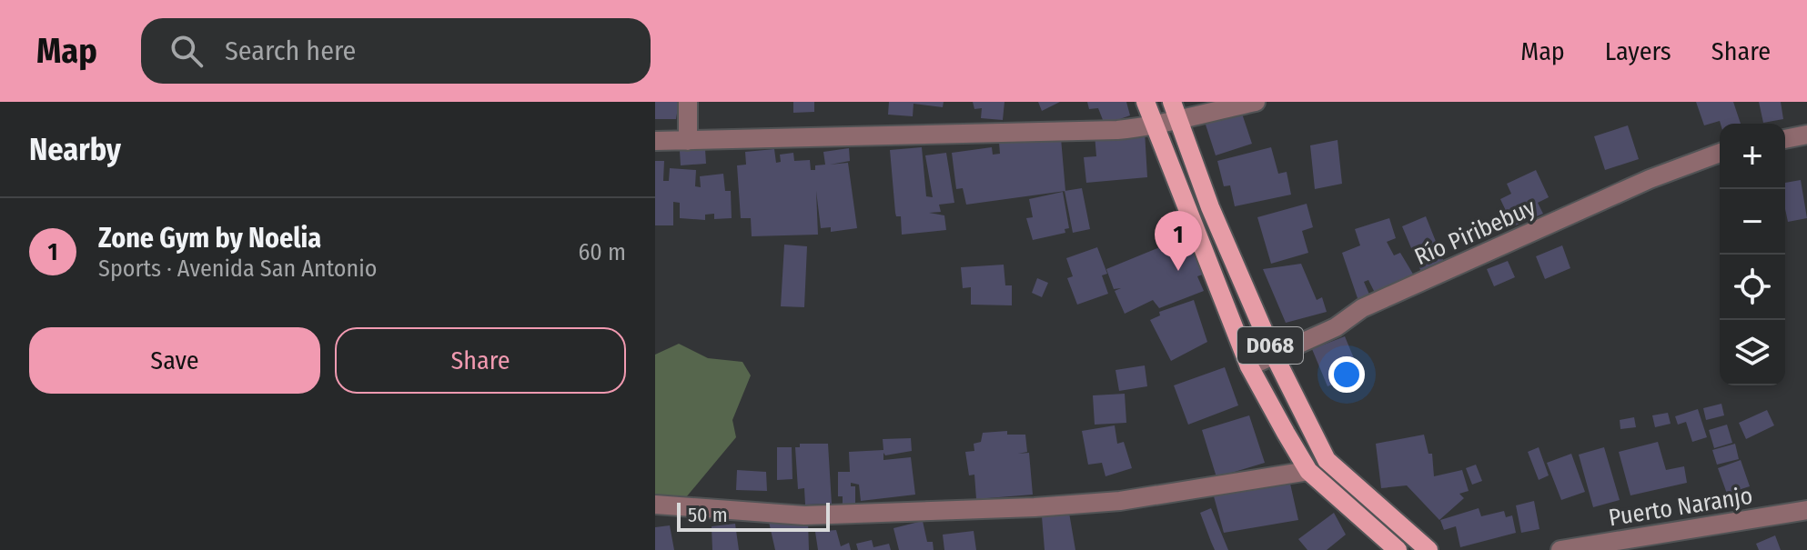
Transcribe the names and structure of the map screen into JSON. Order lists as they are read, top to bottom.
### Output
{
  "streets": {
    "main road": ["D068"],
    "street": ["Río Piribebuy", "Puerto Naranjo"]
  },
  "crossings": [
    ["Río Piribebuy", "D068"]
  ],
  "scale_bar": "50 m",
  "page": {
    "header": "Map",
    "search": "Search here",
    "nav": ["Map", "Layers", "Share"],
    "heading": "Nearby",
    "map_buttons": ["+", "−"],
    "list": [
      {
        "mark": "1",
        "name": "Zone Gym by Noelia",
        "note": "Sports · Avenida San Antonio",
        "value": "60 m"
      }
    ],
    "pins": "1",
    "buttons": ["Save", "Share"],
    "scale": "50 m"
  }
}
